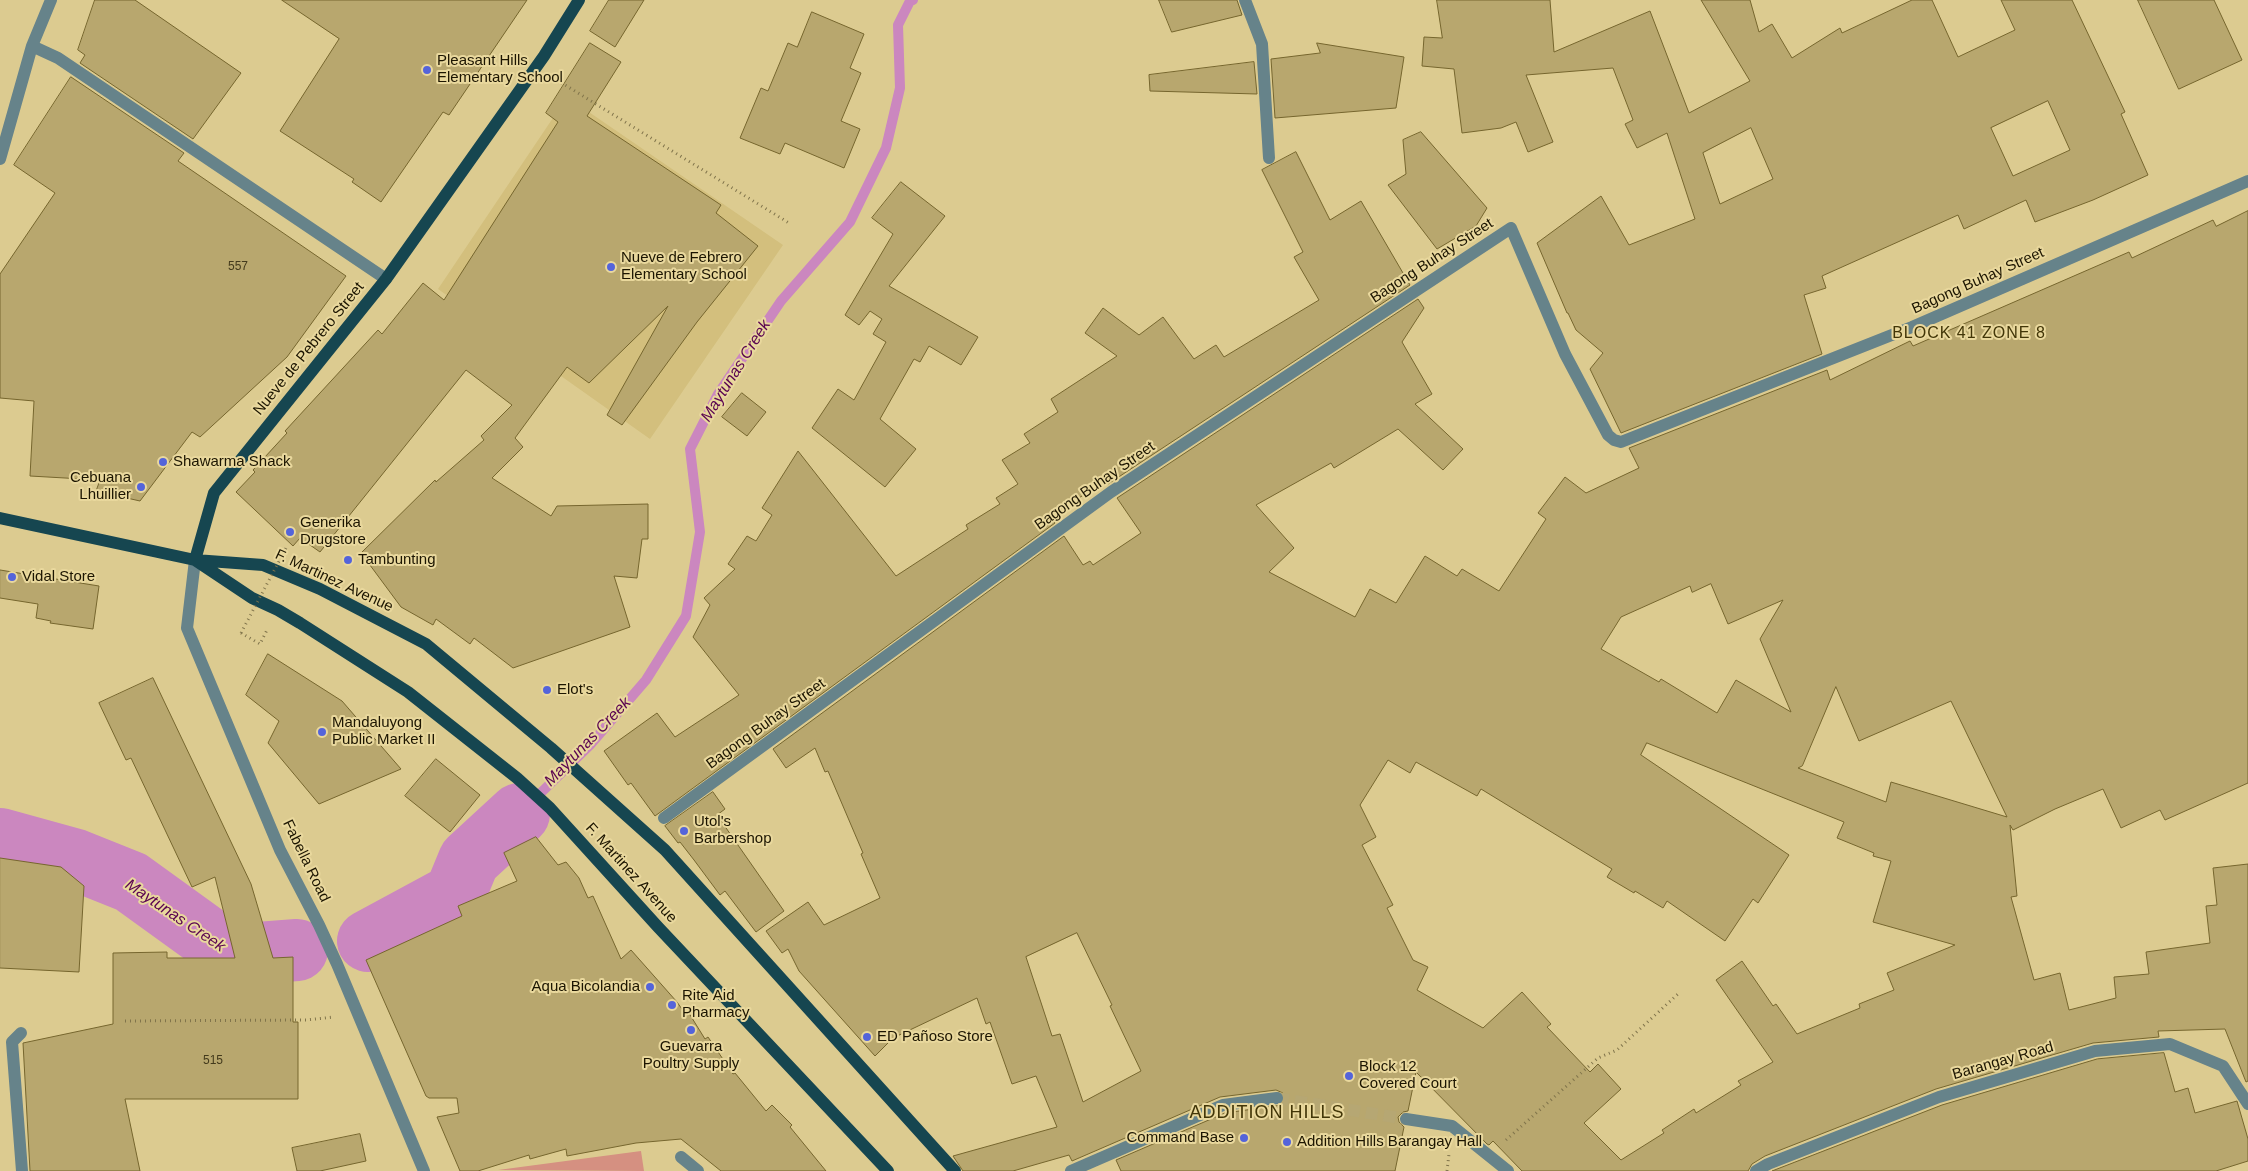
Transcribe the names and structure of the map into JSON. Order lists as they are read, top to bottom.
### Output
{
  "streets": {
    "main road": ["Nueve de Pebrero Street", "F. Martinez Avenue"],
    "street": ["Bagong Buhay Street", "Fabella Road", "Barangay Road"]
  },
  "crossings": [
    ["Nueve de Pebrero Street", "F. Martinez Avenue"],
    ["Nueve de Pebrero Street", "Fabella Road"],
    ["F. Martinez Avenue", "Fabella Road"]
  ],
  "districts": ["BLOCK 41 ZONE 8", "ADDITION HILLS"],
  "water": ["Maytunas Creek"],
  "places": [
    "Pleasant Hills Elementary School",
    "Nueve de Febrero Elementary School",
    "Shawarma Shack",
    "Cebuana Lhuillier",
    "Generika Drugstore",
    "Tambunting",
    "Vidal Store",
    "Elot's",
    "Mandaluyong Public Market II",
    "Utol's Barbershop",
    "Aqua Bicolandia",
    "Rite Aid Pharmacy",
    "Guevarra Poultry Supply",
    "ED Pañoso Store",
    "Block 12 Covered Court",
    "Command Base",
    "Addition Hills Barangay Hall"
  ],
  "house_numbers": ["557", "515"]
}
